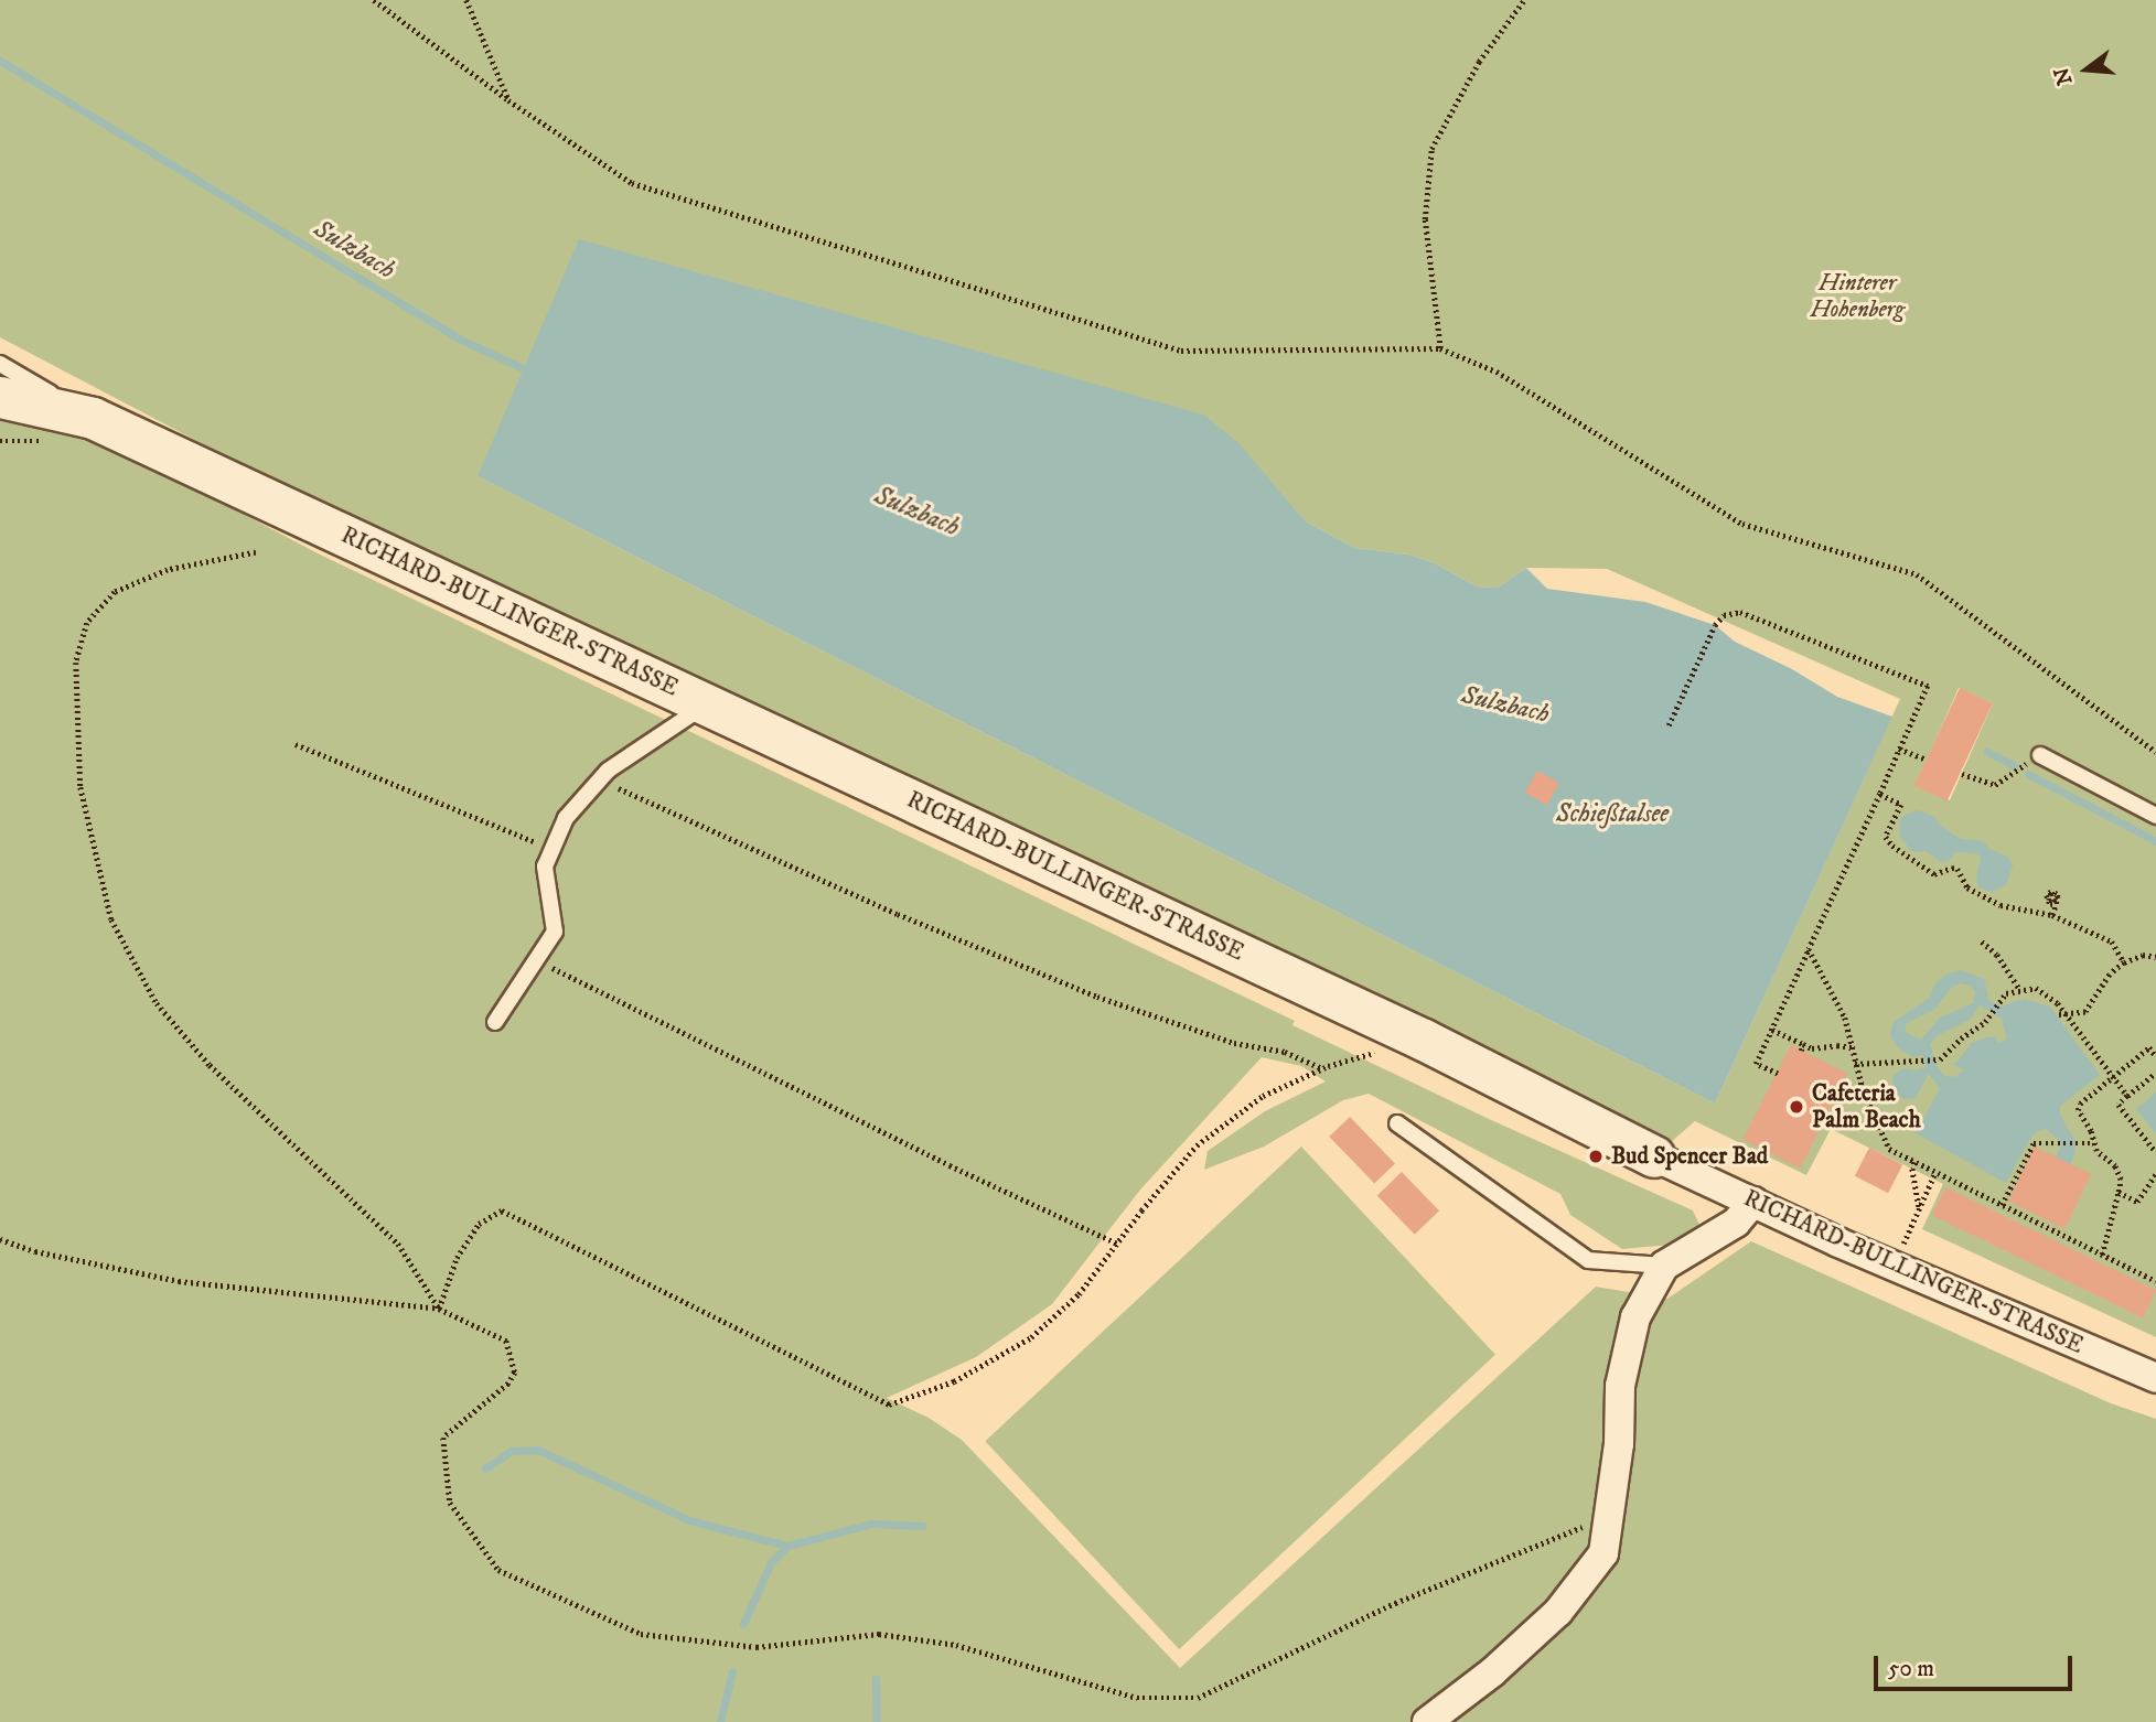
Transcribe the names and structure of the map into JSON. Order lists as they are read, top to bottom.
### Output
{
  "streets": {
    "street": ["RICHARD-BULLINGER-STRASSE"]
  },
  "water": ["Sulzbach", "Schießtalsee"],
  "parks": ["Hinterer Hohenberg"],
  "places": ["Cafeteria Palm Beach", "Bud Spencer Bad"],
  "scale_bar": "50 m",
  "north": "left"
}
